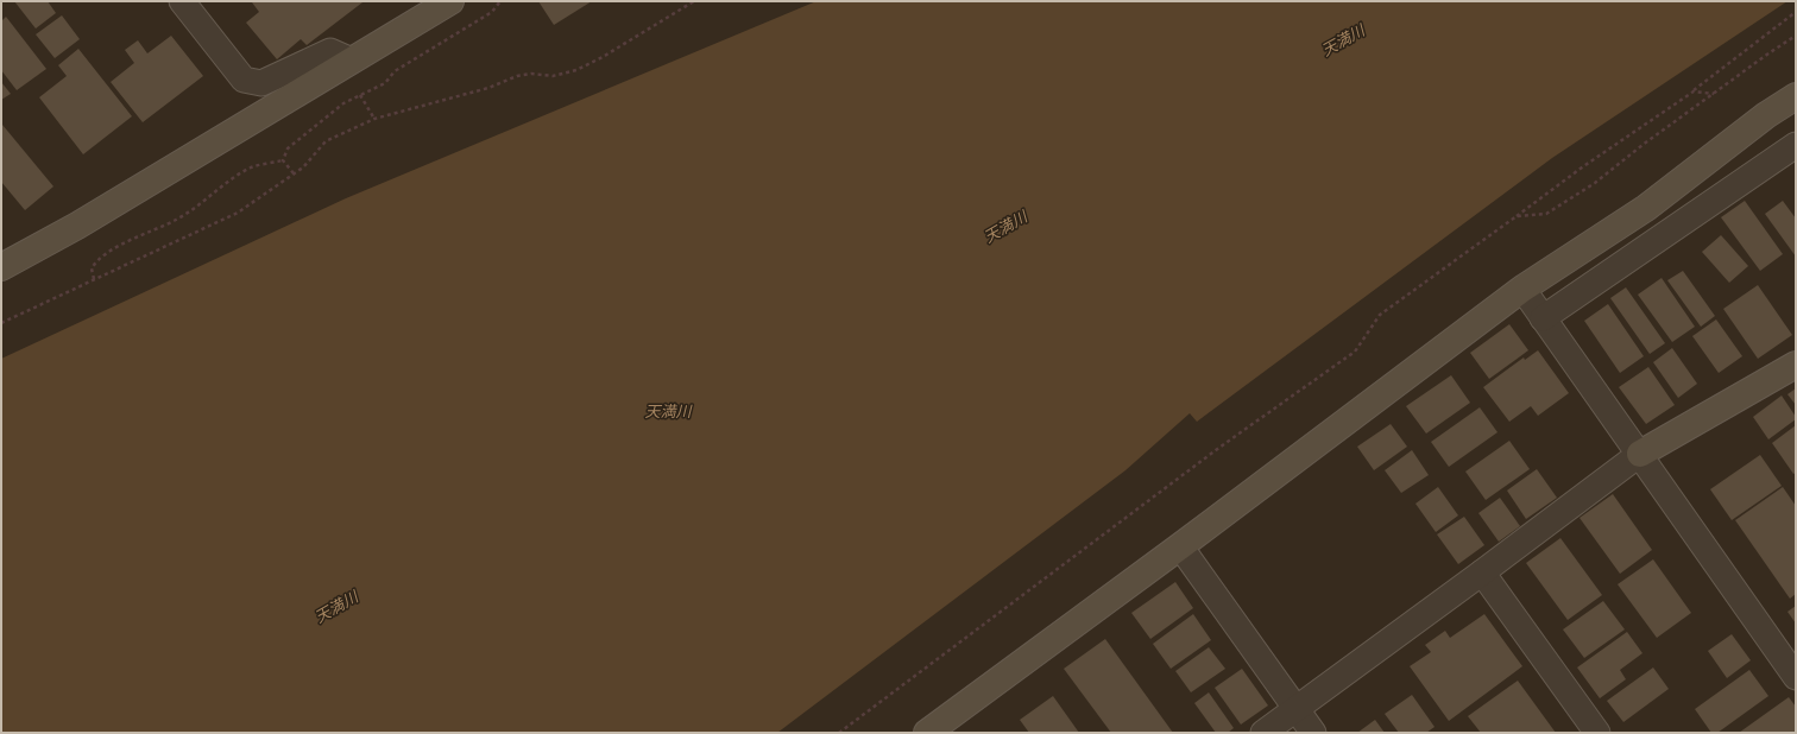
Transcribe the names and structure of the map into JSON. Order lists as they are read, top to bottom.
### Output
{
  "water": ["天満川"]
}
